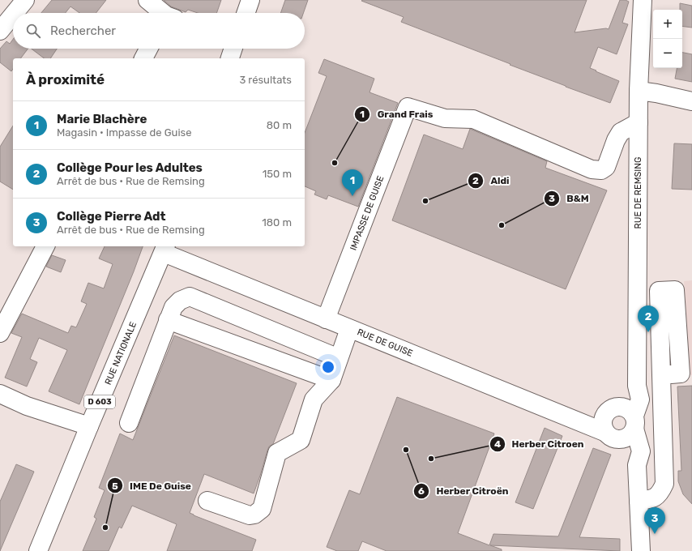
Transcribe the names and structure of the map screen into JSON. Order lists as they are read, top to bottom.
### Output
{
  "streets": {
    "street": [
      "RUE DE REMSING",
      "IMPASSE DE GUISE",
      "RUE DE GUISE",
      "RUE NATIONALE",
      "D 603"
    ]
  },
  "crossings": [
    ["RUE DE REMSING", "IMPASSE DE GUISE"],
    ["RUE DE REMSING", "RUE DE GUISE"],
    ["IMPASSE DE GUISE", "RUE DE GUISE"],
    ["RUE DE GUISE", "RUE NATIONALE"]
  ],
  "places": [
    "Grand Frais",
    "Aldi",
    "B&M",
    "Herber Citroën",
    "Herber Citroen",
    "IME De Guise"
  ],
  "page": {
    "map_buttons": ["+", "−"],
    "search": "Rechercher",
    "heading": ["À proximité", "3 résultats"],
    "list": [
      {
        "mark": "1",
        "name": "Marie Blachère",
        "note": "Magasin · Impasse de Guise",
        "value": "80 m"
      },
      {
        "mark": "2",
        "name": "Collège Pour les Adultes",
        "note": "Arrêt de bus · Rue de Remsing",
        "value": "150 m"
      },
      {
        "mark": "3",
        "name": "Collège Pierre Adt",
        "note": "Arrêt de bus · Rue de Remsing",
        "value": "180 m"
      }
    ],
    "pins": ["1", "2", "3"]
  }
}
